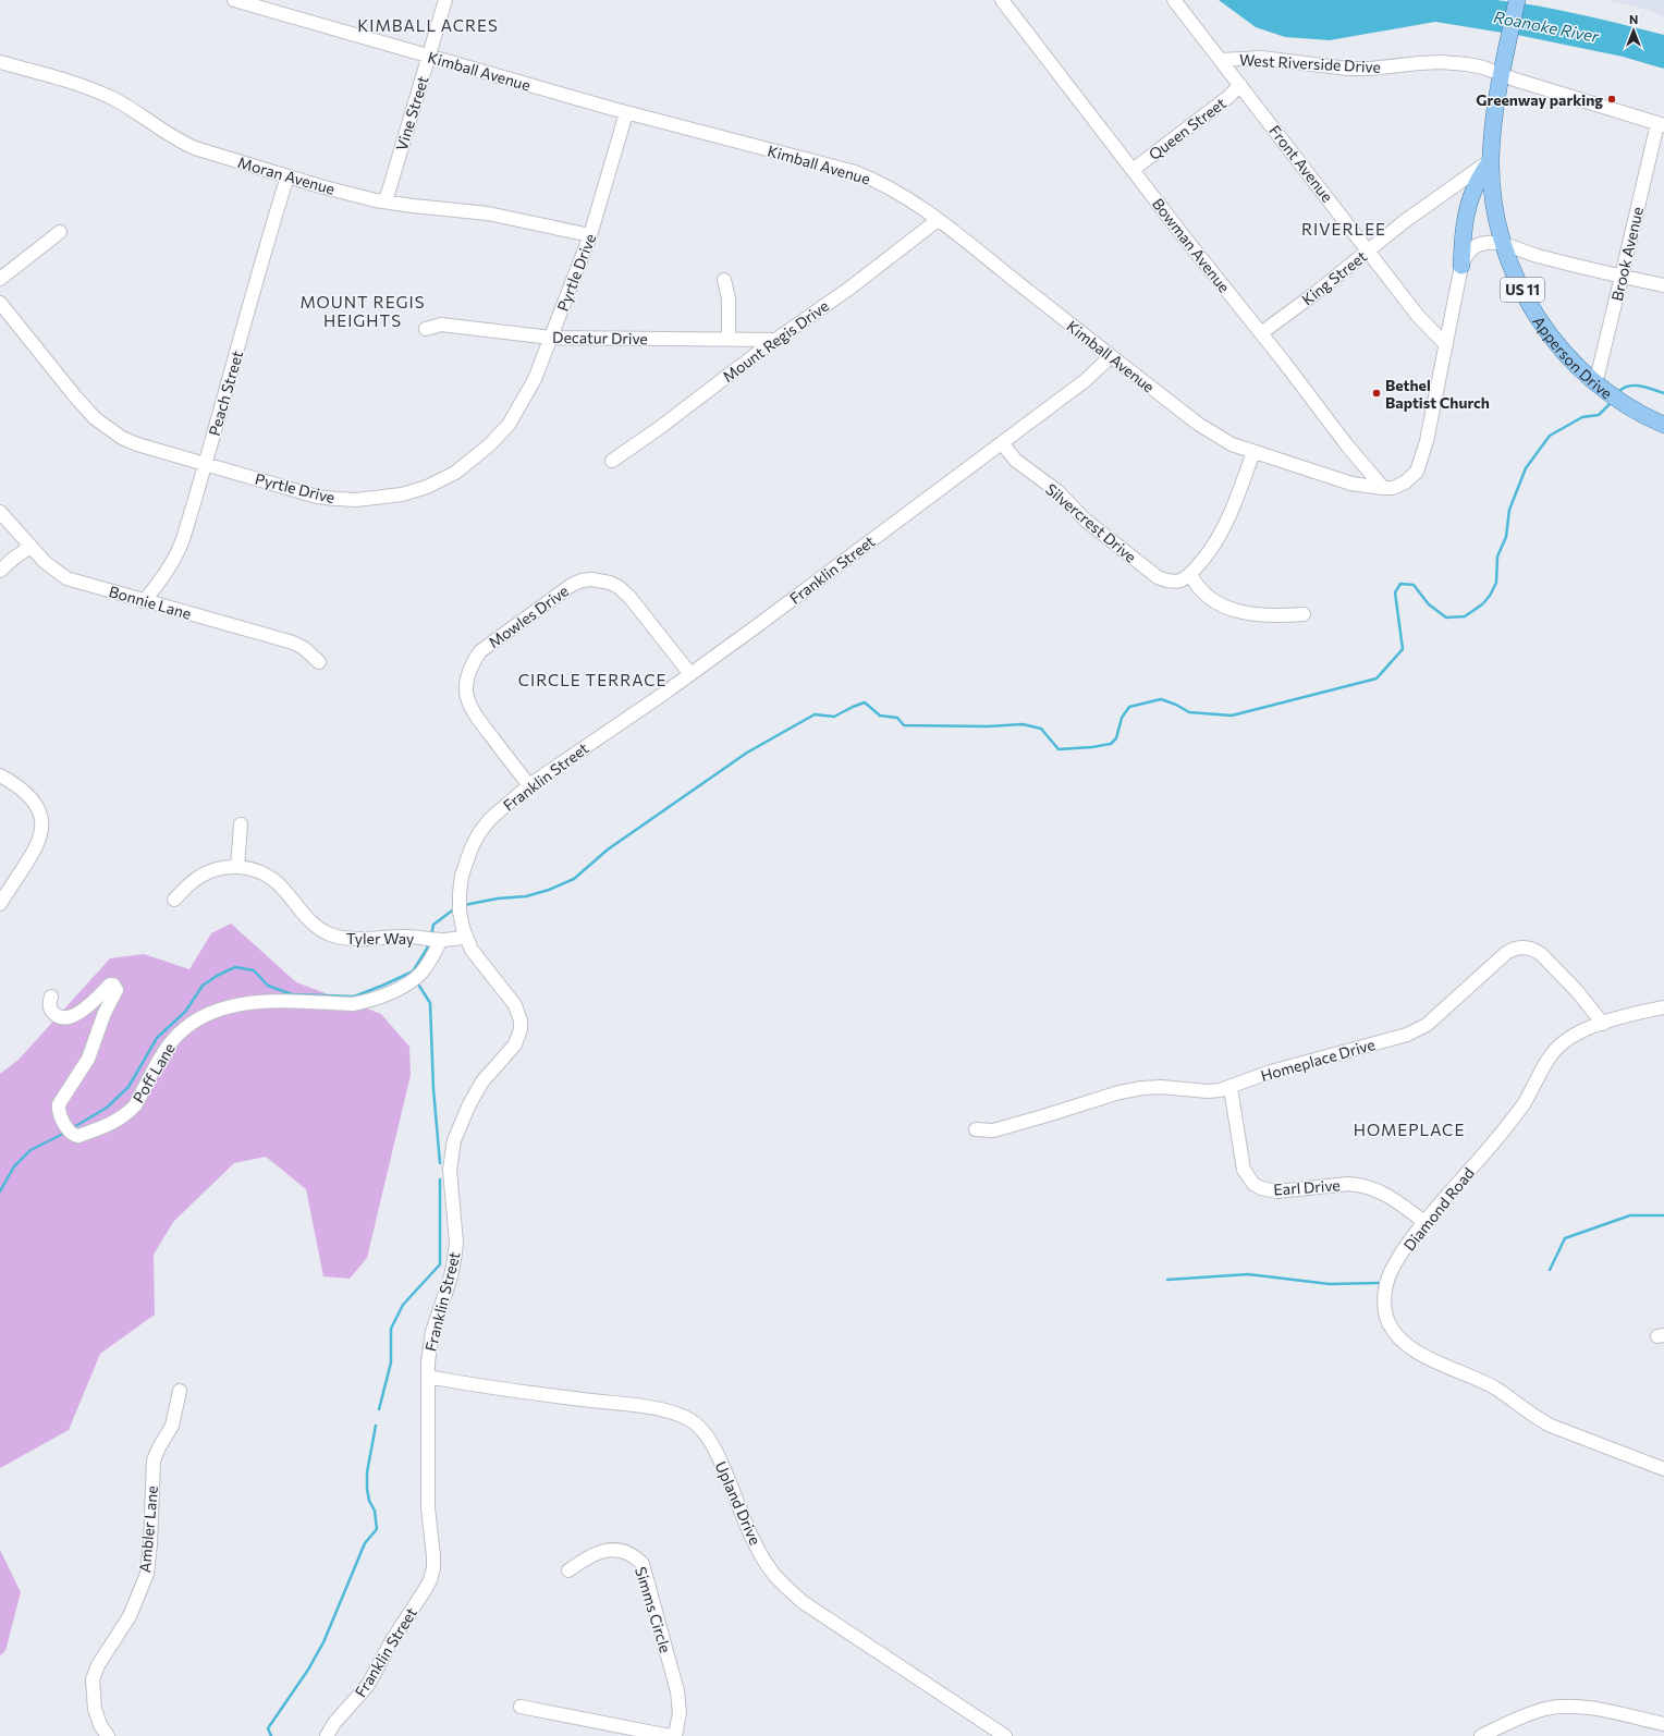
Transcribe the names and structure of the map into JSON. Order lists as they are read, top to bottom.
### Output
{
  "streets": {
    "main road": ["US 11", "Apperson Drive"],
    "street": [
      "West Riverside Drive",
      "Kimball Avenue",
      "Vine Street",
      "Queen Street",
      "Front Avenue",
      "Moran Avenue",
      "Bowman Avenue",
      "Brook Avenue",
      "Pyrtle Drive",
      "King Street",
      "Decatur Drive",
      "Mount Regis Drive",
      "Peach Street",
      "Silvercrest Drive",
      "Franklin Street",
      "Bonnie Lane",
      "Mowles Drive",
      "Tyler Way",
      "Homeplace Drive",
      "Poff Lane",
      "Earl Drive",
      "Diamond Road",
      "Upland Drive",
      "Ambler Lane",
      "Simms Circle"
    ]
  },
  "crossings": [
    ["West Riverside Drive", "Front Avenue"],
    ["West Riverside Drive", "Brook Avenue"],
    ["West Riverside Drive", "US 11"],
    ["Kimball Avenue", "Vine Street"],
    ["Kimball Avenue", "Bowman Avenue"],
    ["Kimball Avenue", "Pyrtle Drive"],
    ["Kimball Avenue", "Mount Regis Drive"],
    ["Kimball Avenue", "Silvercrest Drive"],
    ["Kimball Avenue", "Franklin Street"],
    ["Vine Street", "Moran Avenue"],
    ["Queen Street", "Front Avenue"],
    ["Queen Street", "Bowman Avenue"],
    ["Front Avenue", "King Street"],
    ["Moran Avenue", "Pyrtle Drive"],
    ["Moran Avenue", "Peach Street"],
    ["Bowman Avenue", "King Street"],
    ["Brook Avenue", "Apperson Drive"],
    ["Pyrtle Drive", "Decatur Drive"],
    ["Pyrtle Drive", "Peach Street"],
    ["King Street", "US 11"],
    ["King Street", "Apperson Drive"],
    ["US 11", "Apperson Drive"],
    ["Decatur Drive", "Mount Regis Drive"],
    ["Peach Street", "Bonnie Lane"],
    ["Silvercrest Drive", "Franklin Street"],
    ["Franklin Street", "Mowles Drive"],
    ["Franklin Street", "Tyler Way"],
    ["Franklin Street", "Upland Drive"],
    ["Tyler Way", "Poff Lane"],
    ["Homeplace Drive", "Earl Drive"],
    ["Homeplace Drive", "Diamond Road"],
    ["Earl Drive", "Diamond Road"]
  ],
  "districts": [
    "KIMBALL ACRES",
    "RIVERLEE",
    "MOUNT REGIS HEIGHTS",
    "CIRCLE TERRACE",
    "HOMEPLACE"
  ],
  "water": ["Roanoke River"],
  "places": ["Greenway parking", "Bethel Baptist Church"],
  "north": "top"
}
